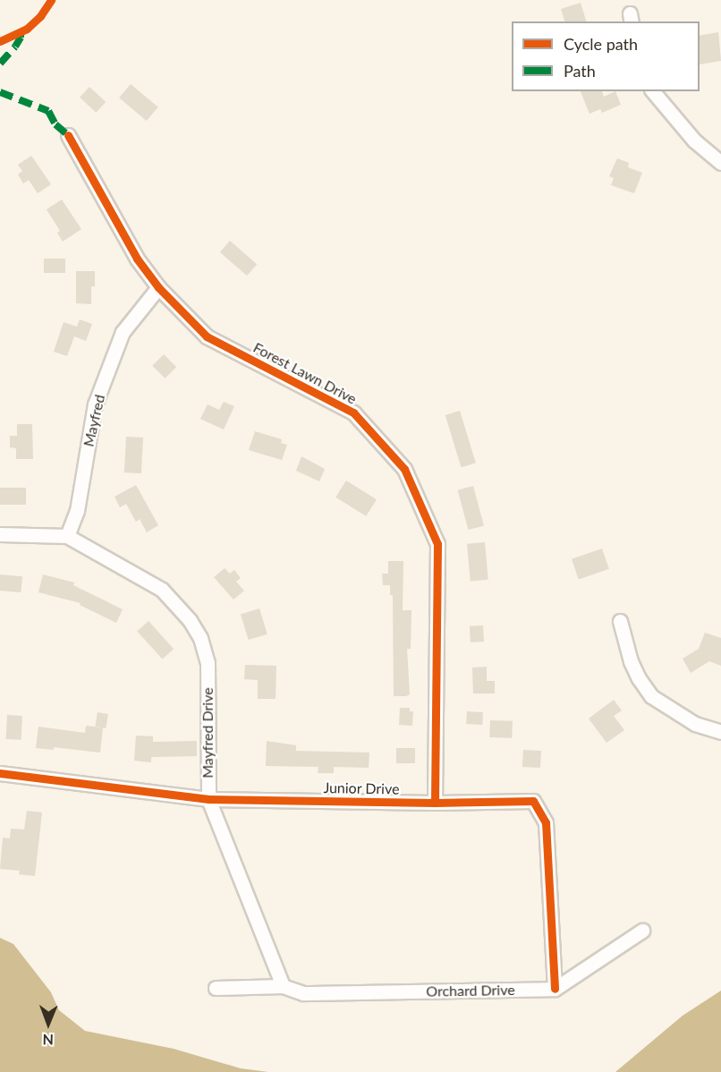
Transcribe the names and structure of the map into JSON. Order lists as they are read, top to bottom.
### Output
{
  "streets": {
    "street": [
      "Forest Lawn Drive",
      "Mayfred",
      "Mayfred Drive",
      "Junior Drive",
      "Orchard Drive"
    ]
  },
  "crossings": [
    ["Forest Lawn Drive", "Mayfred"],
    ["Forest Lawn Drive", "Junior Drive"],
    ["Mayfred", "Mayfred Drive"],
    ["Mayfred Drive", "Junior Drive"],
    ["Mayfred Drive", "Orchard Drive"],
    ["Junior Drive", "Orchard Drive"]
  ],
  "legend": ["Cycle path", "Path"],
  "north": "bottom"
}
